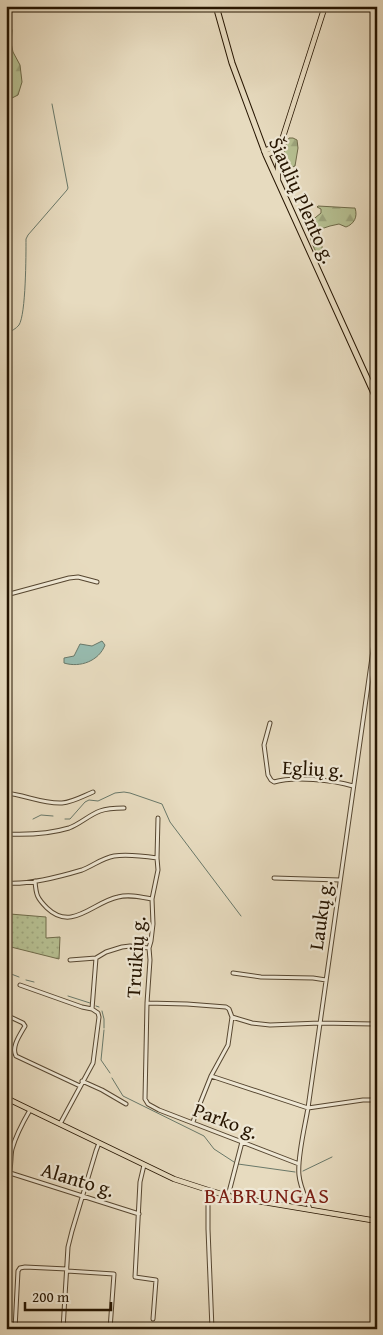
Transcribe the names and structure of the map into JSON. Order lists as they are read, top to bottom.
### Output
{
  "streets": {
    "highway": ["Šiaulių Plento g."],
    "street": [
      "Eglių g.",
      "Laukų g.",
      "Truikių g.",
      "Parko g.",
      "Alanto g."
    ]
  },
  "crossings": [
    ["Eglių g.", "Laukų g."],
    ["Laukų g.", "Parko g."],
    ["Truikių g.", "Parko g."]
  ],
  "districts": ["BABRUNGAS"],
  "scale_bar": "200 m"
}
